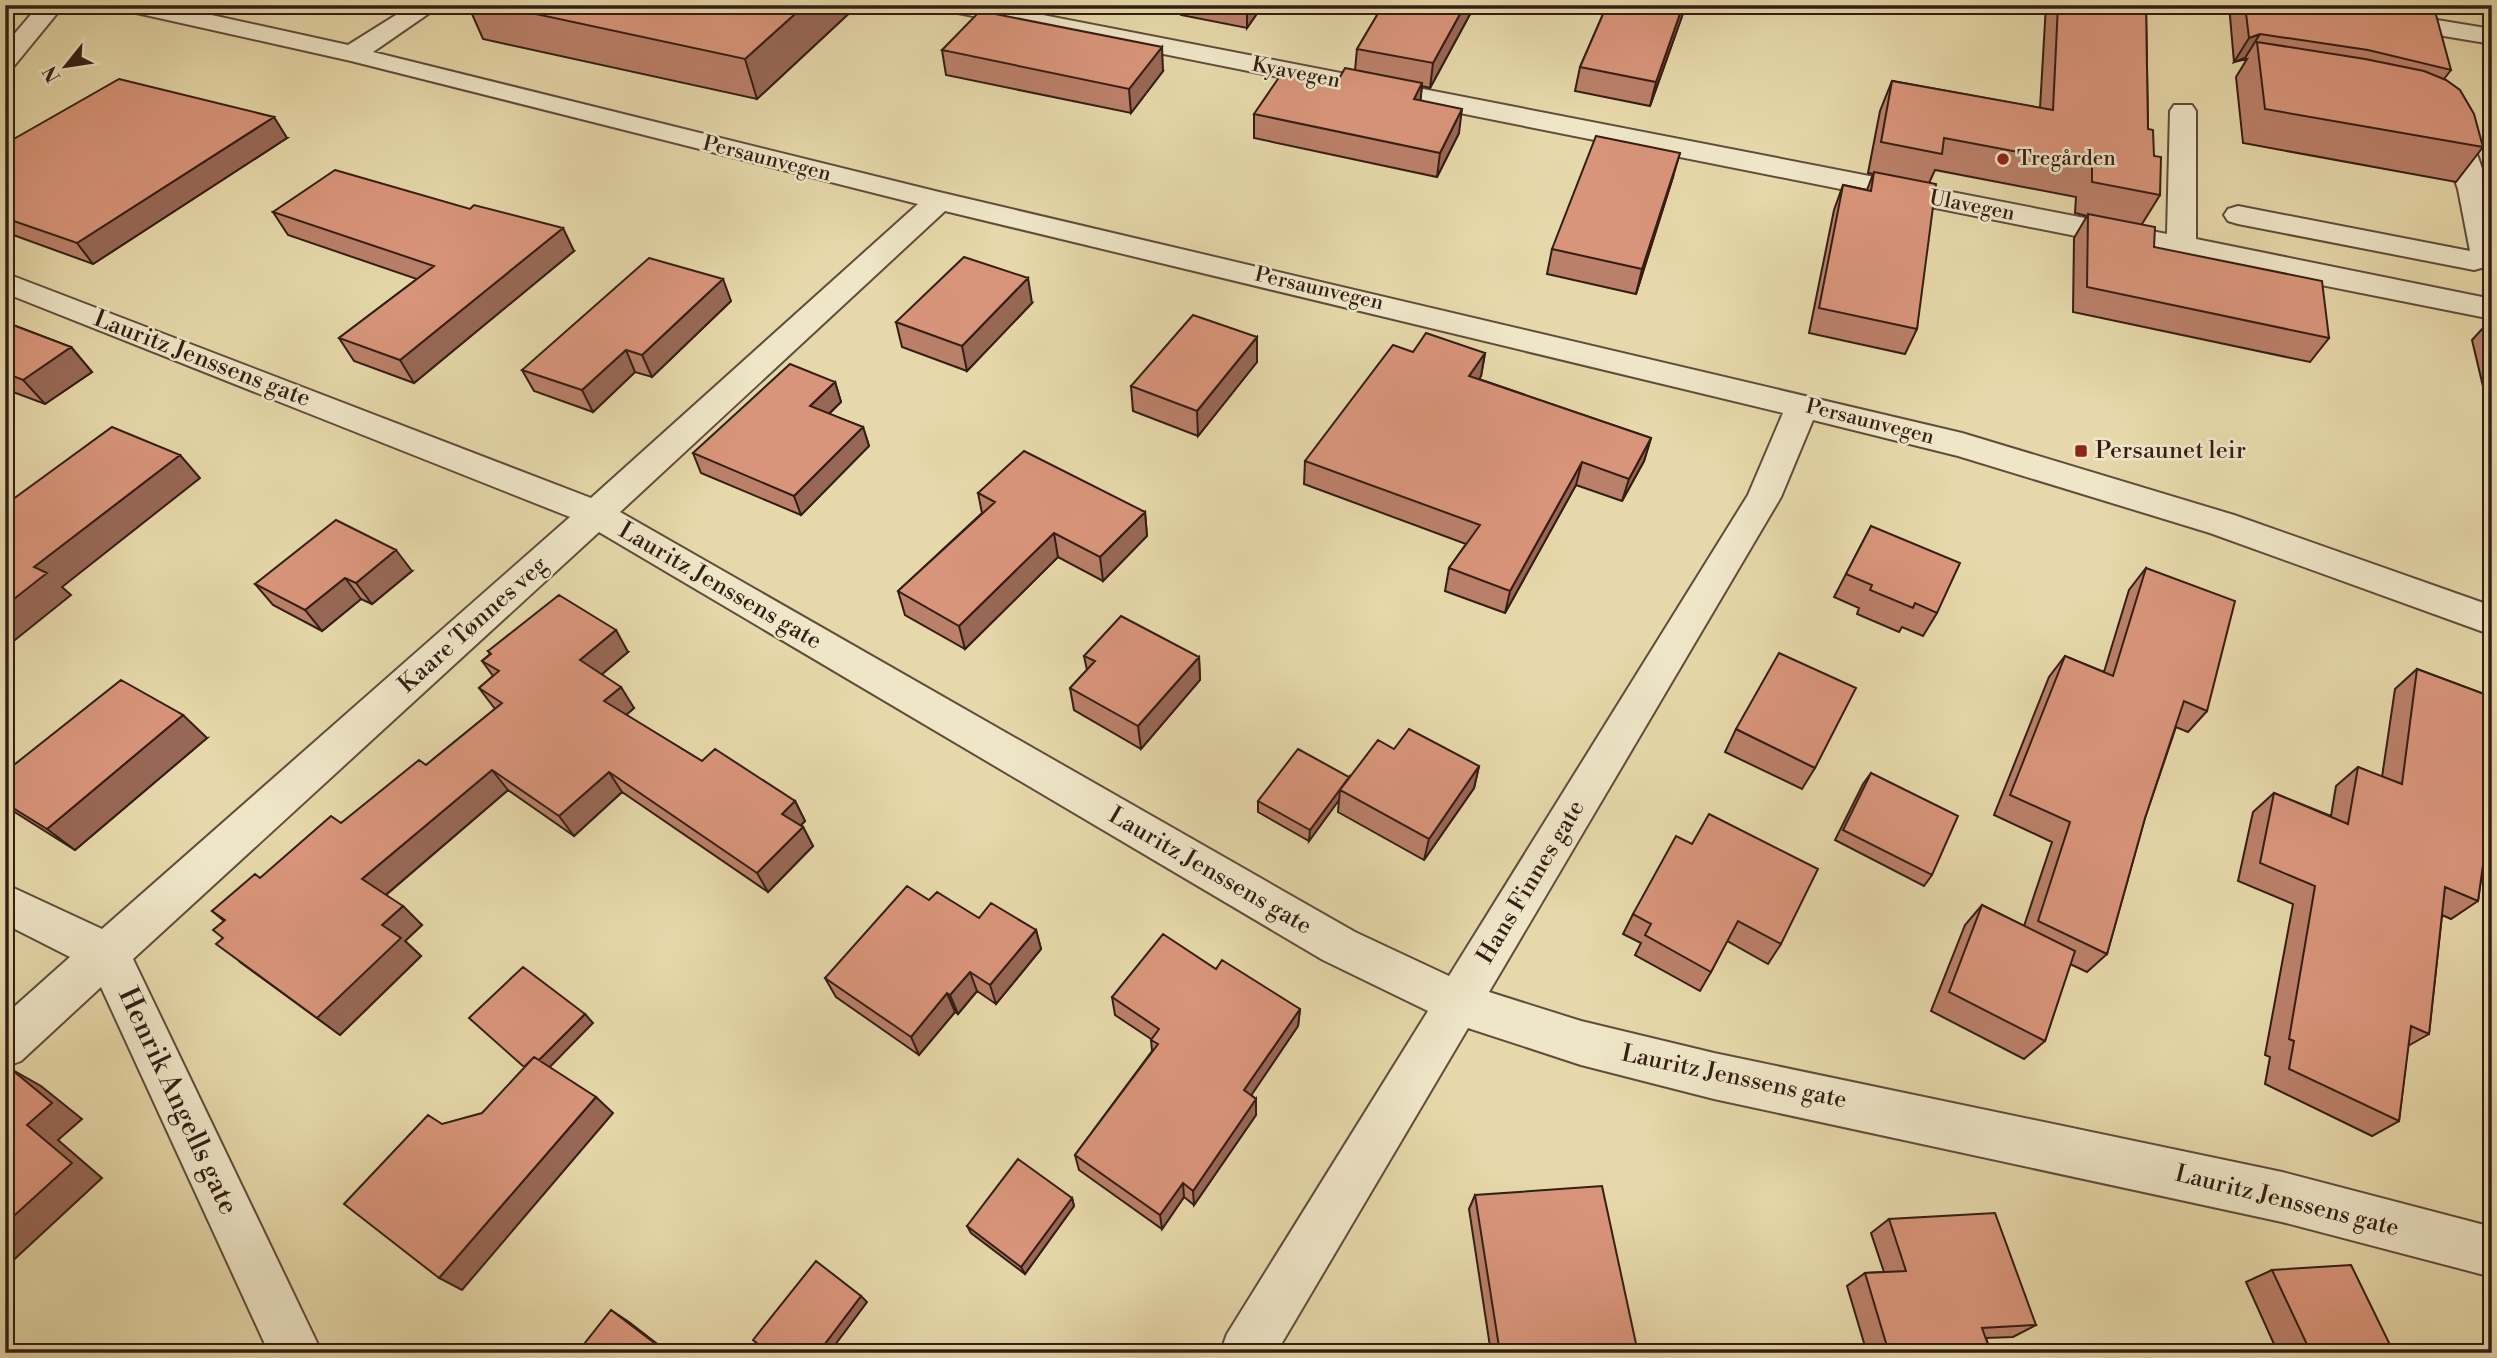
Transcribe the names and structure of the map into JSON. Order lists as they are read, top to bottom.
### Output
{
  "streets": {
    "street": [
      "Kyavegen",
      "Persaunvegen",
      "Ulavegen",
      "Lauritz Jenssens gate",
      "Kaare Tønnes veg",
      "Hans Finnes gate",
      "Henrik Angells gate"
    ]
  },
  "crossings": [
    ["Kyavegen", "Ulavegen"],
    ["Persaunvegen", "Kaare Tønnes veg"],
    ["Persaunvegen", "Hans Finnes gate"],
    ["Lauritz Jenssens gate", "Kaare Tønnes veg"],
    ["Lauritz Jenssens gate", "Hans Finnes gate"],
    ["Kaare Tønnes veg", "Henrik Angells gate"]
  ],
  "places": {
    "other": ["Tregården"],
    "transit": ["Persaunet leir"]
  },
  "north": "bottom left"
}
